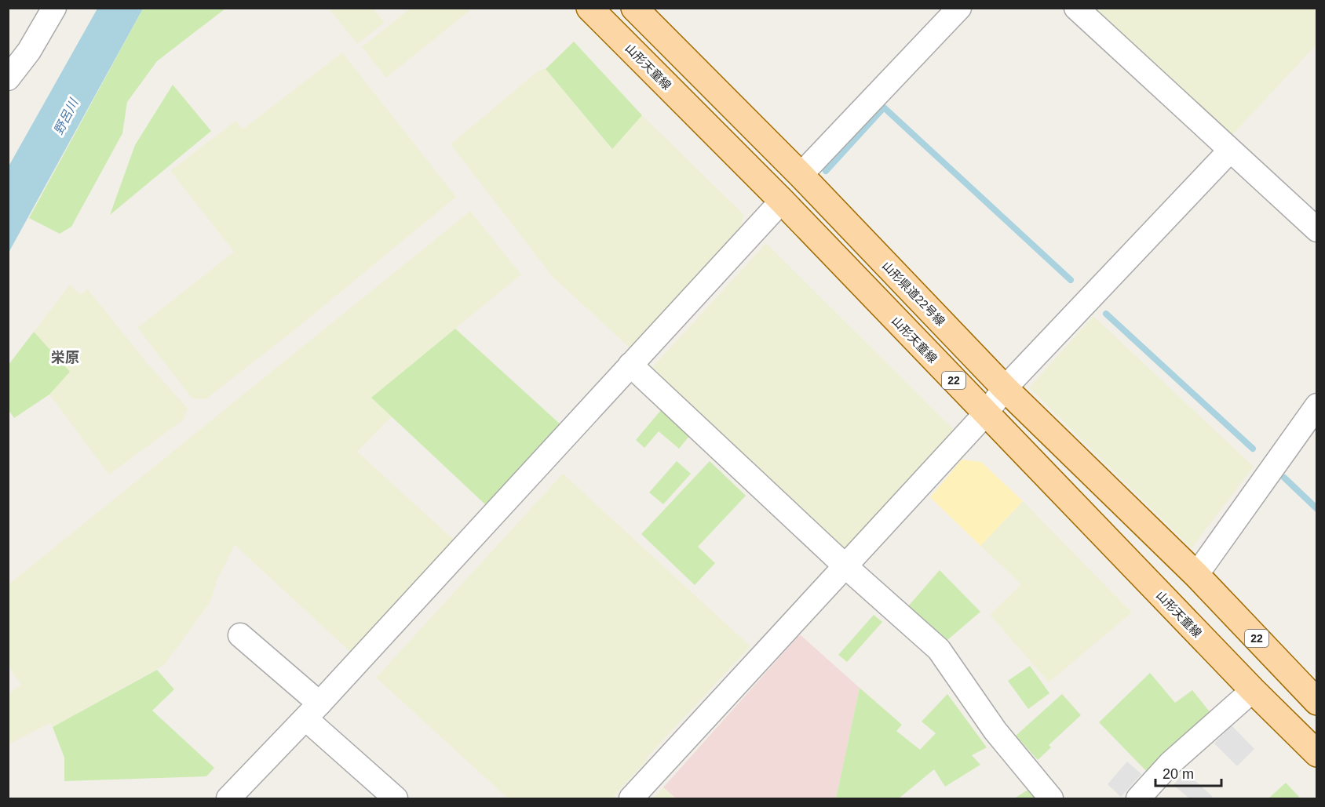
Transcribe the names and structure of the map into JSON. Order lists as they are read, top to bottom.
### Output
{
  "streets": {
    "main road": ["山形天童線", "山形県道22号線", "22"]
  },
  "crossings": [
    ["山形県道22号線", "22"]
  ],
  "districts": ["栄原"],
  "water": ["野呂川"],
  "scale_bar": "20 m"
}
